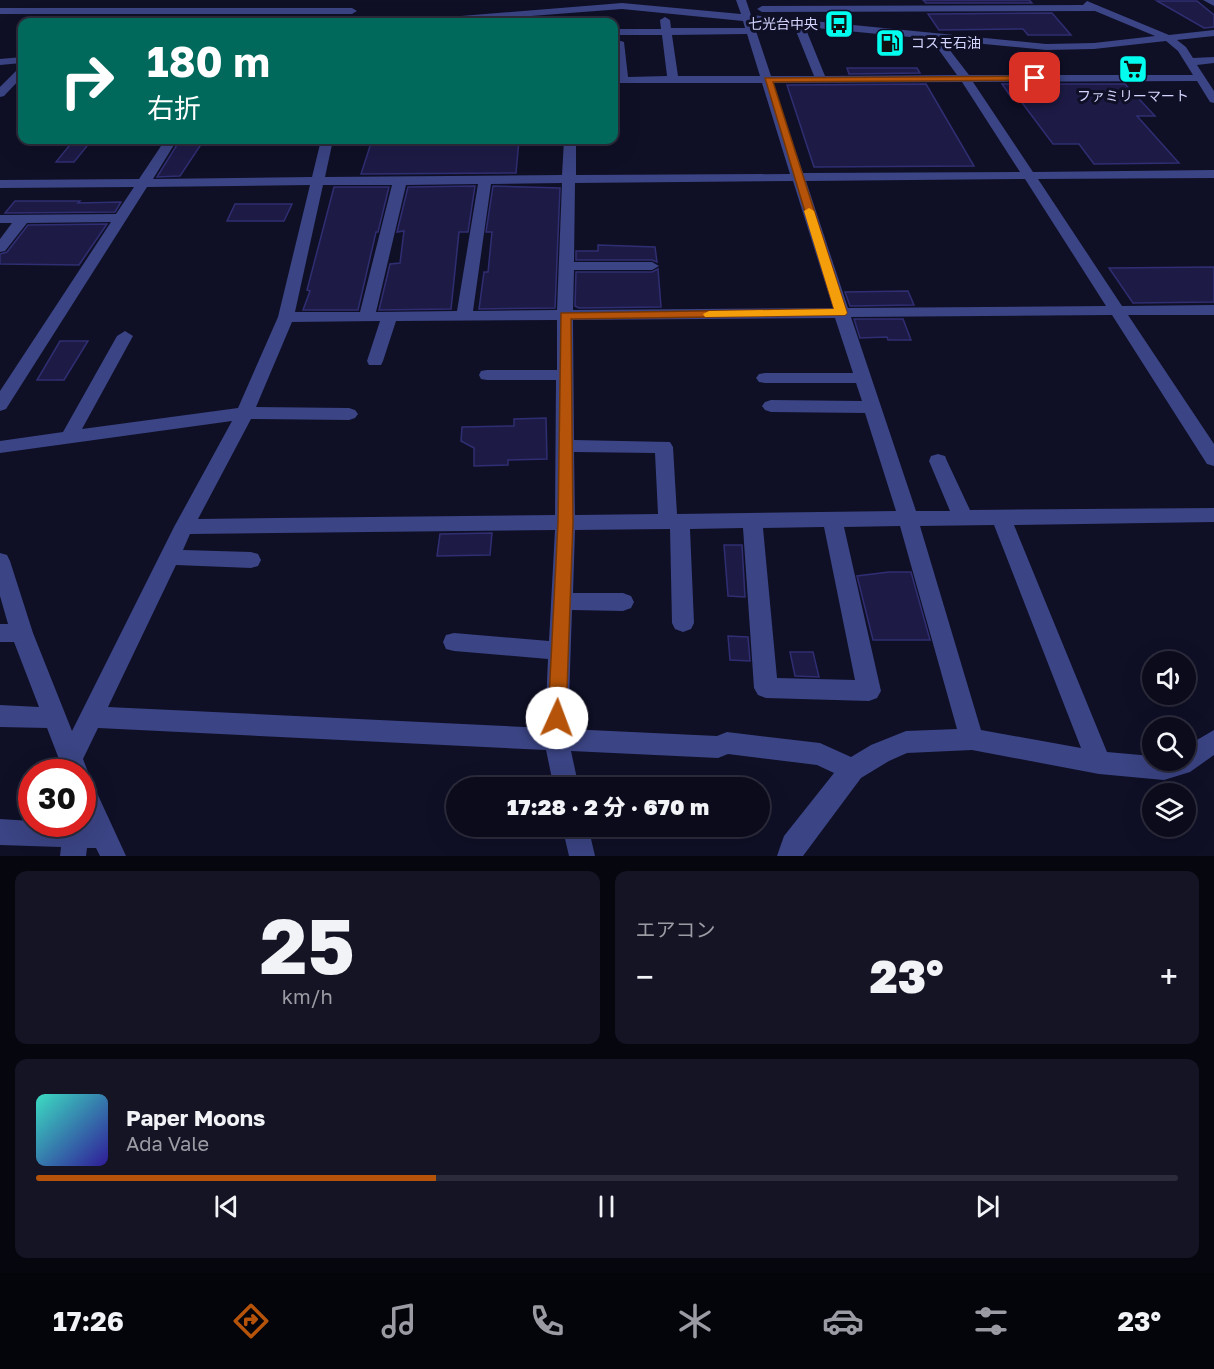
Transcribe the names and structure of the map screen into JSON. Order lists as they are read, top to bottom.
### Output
{
  "places": {
    "bus stop": ["七光台中央"],
    "fuel station": ["コスモ石油"],
    "supermarket": ["ファミリーマート"]
  },
  "page": {
    "turn": ["180 m", "右折"],
    "limit": "30",
    "trip": "17:28 · 2 分 · 670 m",
    "tile": [
      ["25", "km/h"],
      "エアコン"
    ],
    "heat": ["−", "23°", "+"],
    "song": ["Paper Moons", "Ada Vale"],
    "tabs": ["17:26", "23°"]
  }
}
